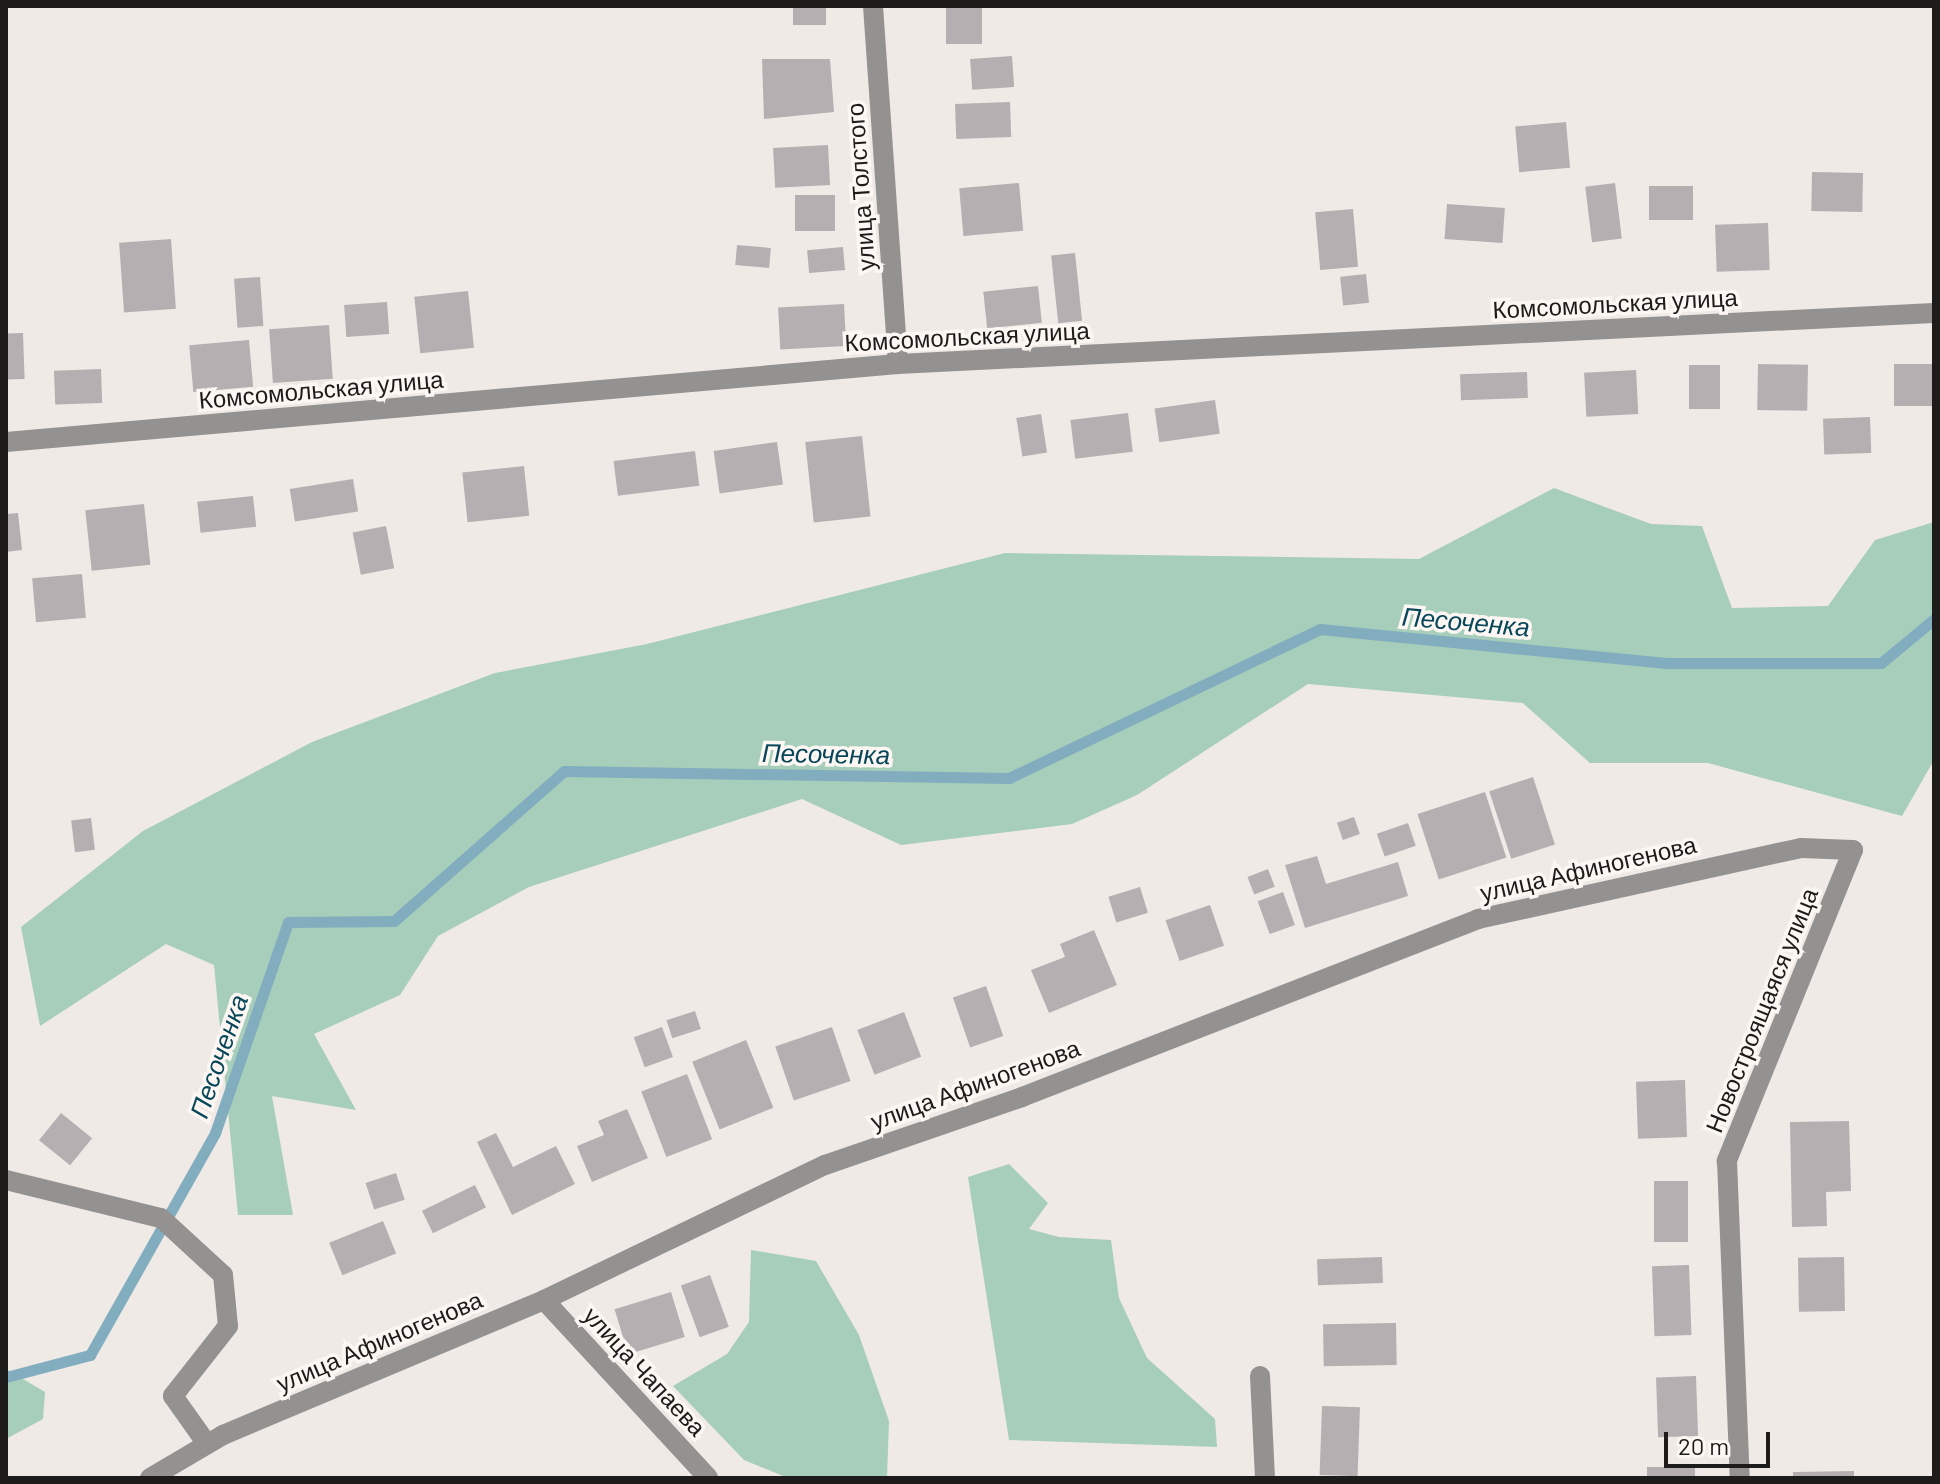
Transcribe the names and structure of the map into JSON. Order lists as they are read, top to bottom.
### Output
{
  "streets": {
    "street": [
      "улица Толстого",
      "Комсомольская улица",
      "улица Афиногенова",
      "Новостроящаяся улица",
      "улица Чапаева"
    ]
  },
  "crossings": [
    ["улица Толстого", "Комсомольская улица"],
    ["улица Афиногенова", "Новостроящаяся улица"],
    ["улица Афиногенова", "улица Чапаева"]
  ],
  "water": ["Песоченка"],
  "scale_bar": "20 m"
}
